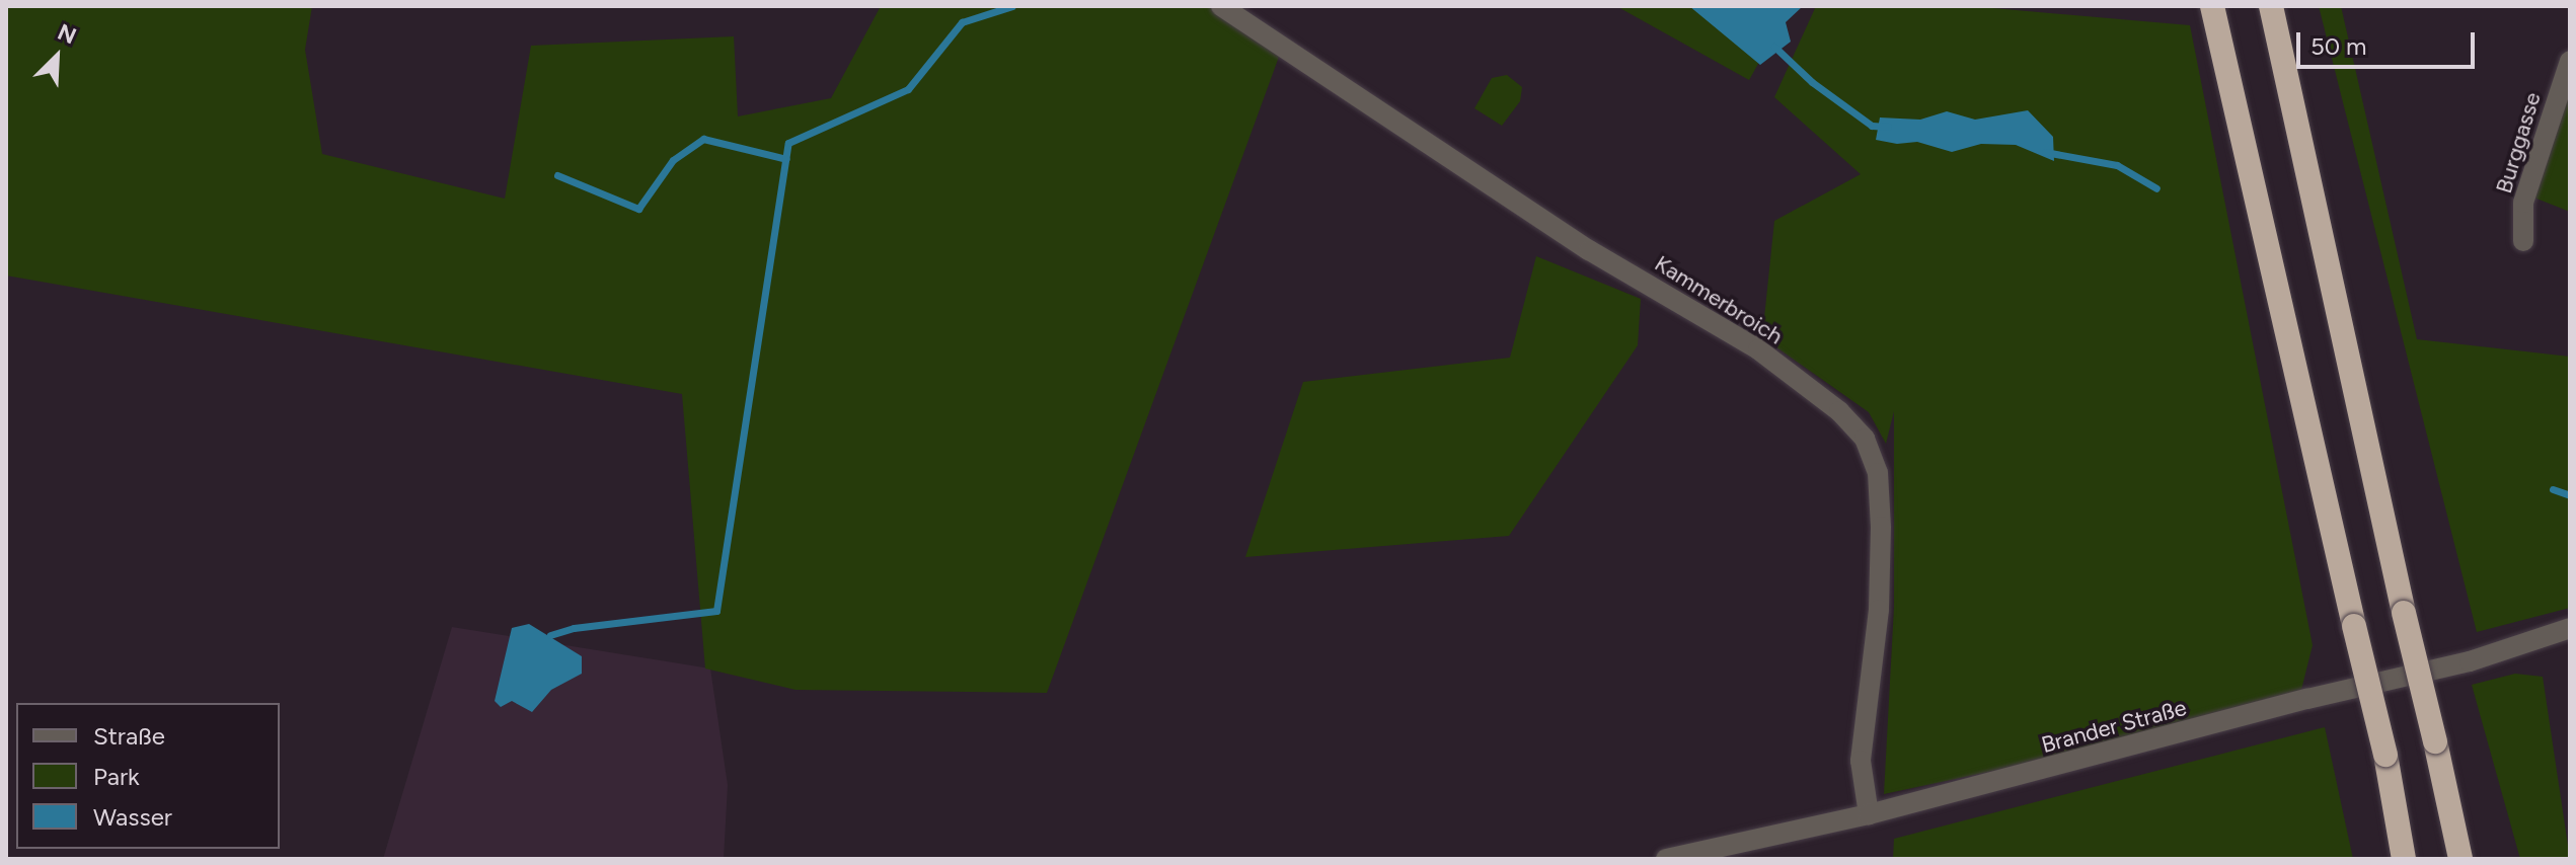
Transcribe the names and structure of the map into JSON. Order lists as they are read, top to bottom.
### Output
{
  "streets": {
    "street": ["Burggasse", "Kammerbroich", "Brander Straße"]
  },
  "crossings": [
    ["Kammerbroich", "Brander Straße"]
  ],
  "legend": ["Straße", "Park", "Wasser"],
  "scale_bar": "50 m",
  "north": "top right"
}
